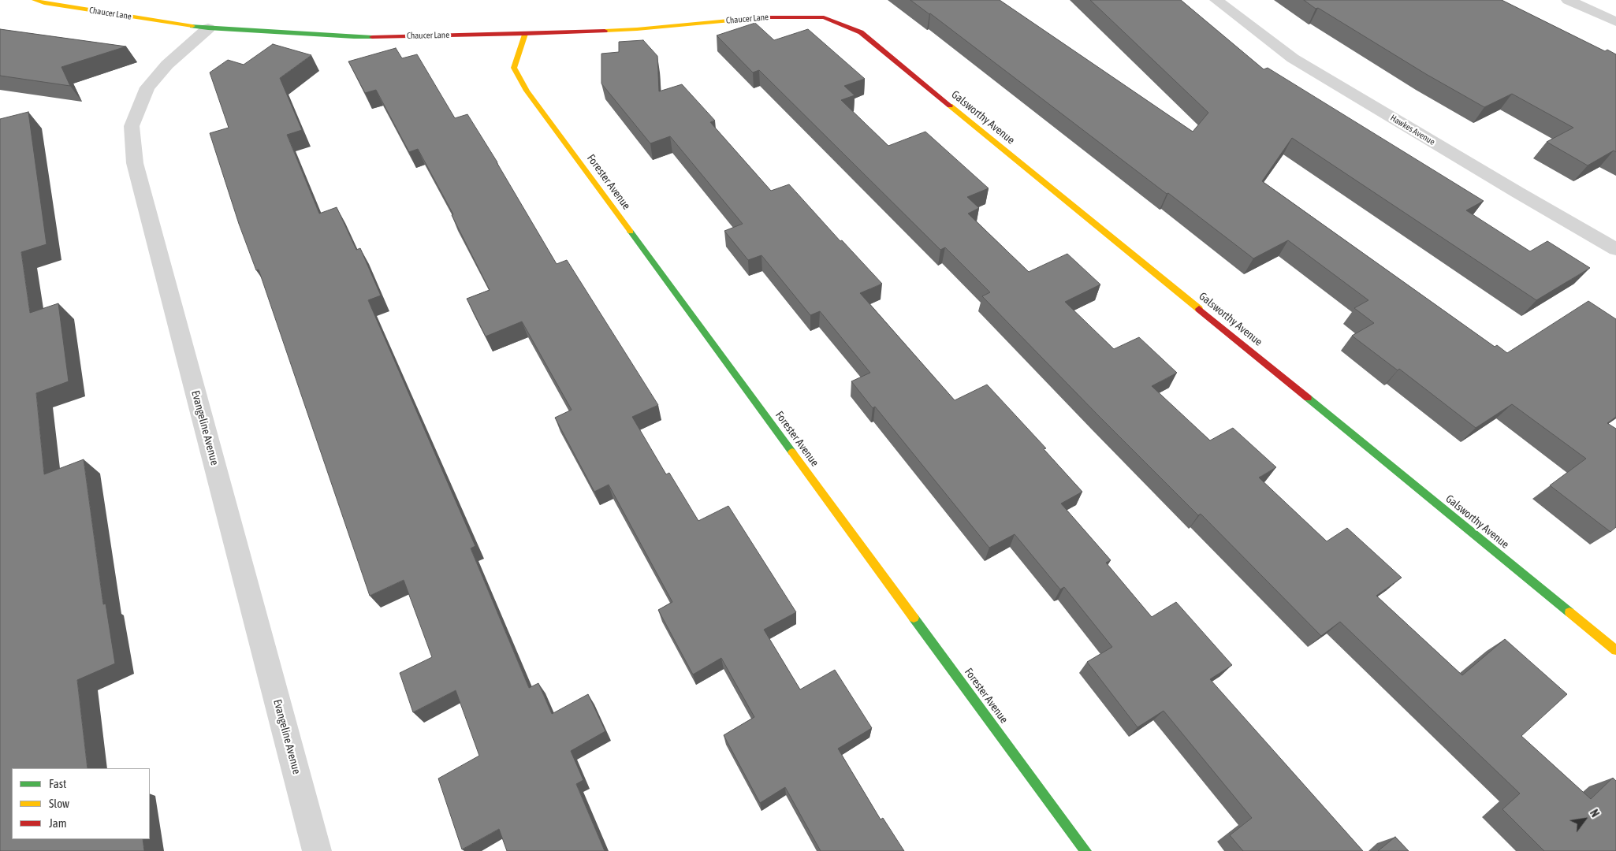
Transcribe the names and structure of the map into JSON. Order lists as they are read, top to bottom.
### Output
{
  "streets": {
    "street": [
      "Chaucer Lane",
      "Galsworthy Avenue",
      "Hawkes Avenue",
      "Forester Avenue",
      "Evangeline Avenue"
    ]
  },
  "crossings": [
    ["Chaucer Lane", "Galsworthy Avenue"],
    ["Chaucer Lane", "Forester Avenue"],
    ["Chaucer Lane", "Evangeline Avenue"]
  ],
  "legend": ["Fast", "Slow", "Jam"],
  "north": "top right"
}
